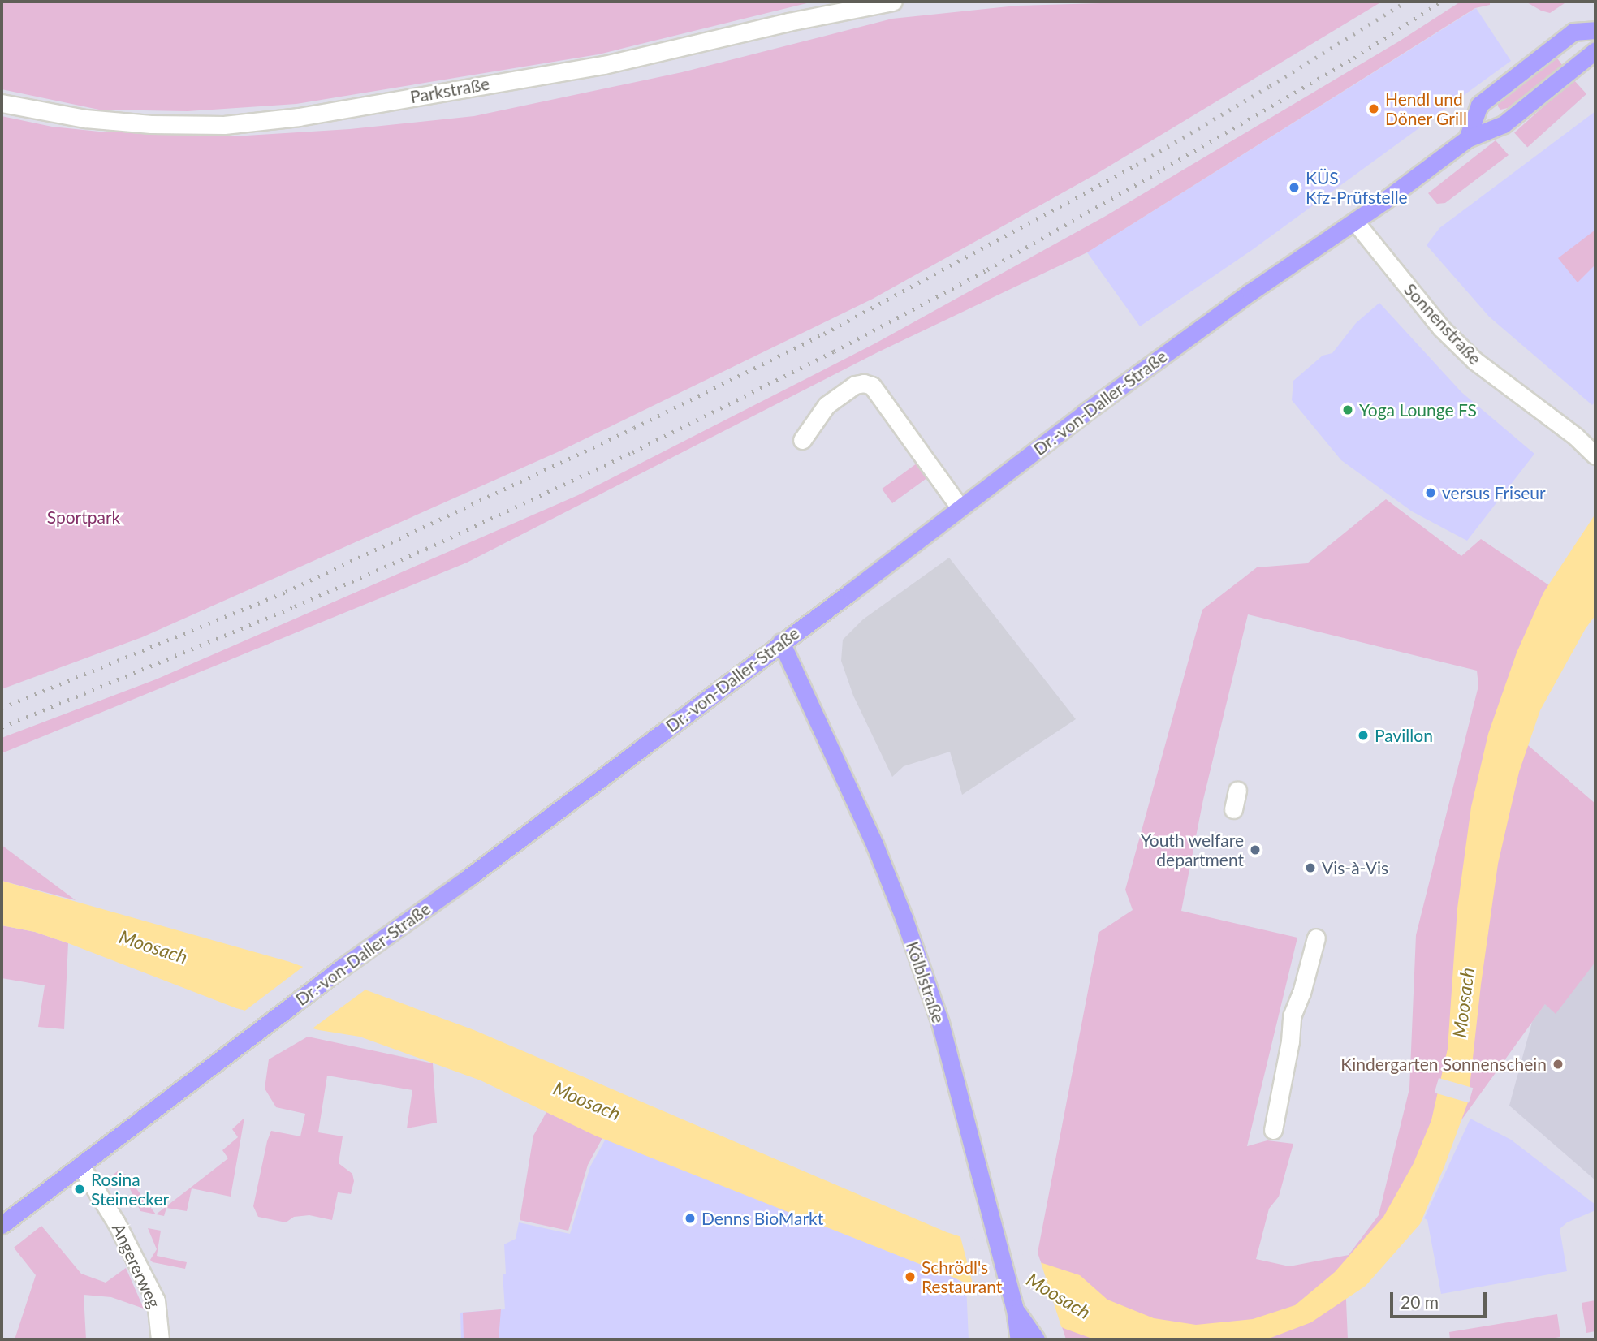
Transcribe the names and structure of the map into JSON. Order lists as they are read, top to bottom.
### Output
{
  "streets": {
    "main road": ["Dr.-von-Daller-Straße", "Kölblstraße"],
    "street": ["Parkstraße", "Sonnenstraße", "Angererweg"]
  },
  "crossings": [
    ["Sonnenstraße", "Dr.-von-Daller-Straße"],
    ["Dr.-von-Daller-Straße", "Kölblstraße"],
    ["Dr.-von-Daller-Straße", "Angererweg"]
  ],
  "water": ["Moosach"],
  "parks": ["Sportpark"],
  "places": [
    "Hendl und Döner Grill",
    "KÜS Kfz-Prüfstelle",
    "Yoga Lounge FS",
    "versus Friseur",
    "Pavillon",
    "Youth welfare department",
    "Vis-à-Vis",
    "Kindergarten Sonnenschein",
    "Rosina Steinecker",
    "Denns BioMarkt",
    "Schrödl's Restaurant"
  ],
  "scale_bar": "20 m"
}
